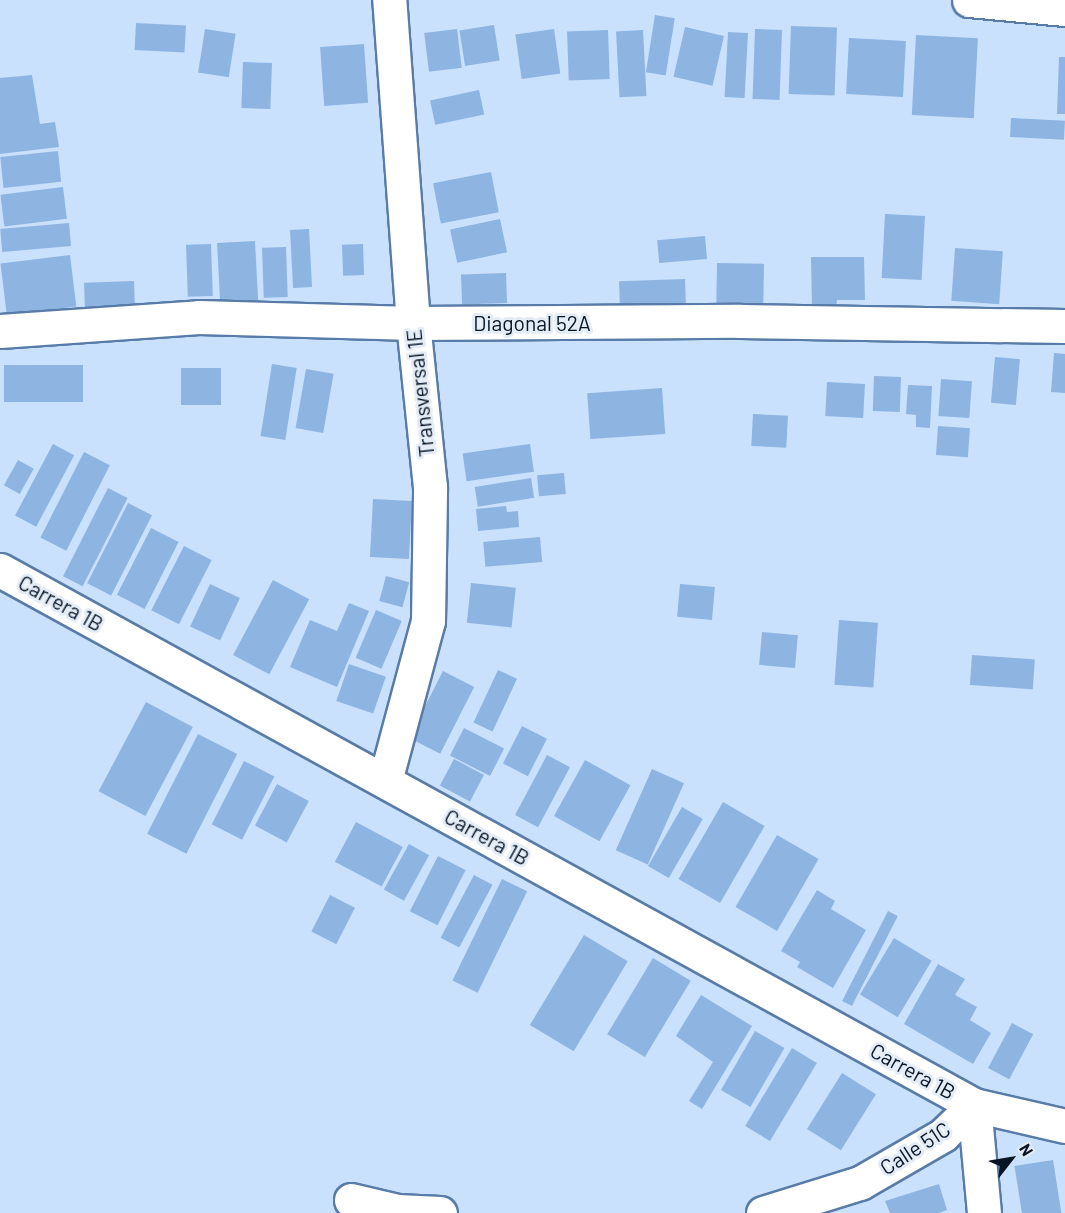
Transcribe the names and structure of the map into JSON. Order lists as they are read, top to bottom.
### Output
{
  "streets": {
    "street": [
      "Diagonal 52A",
      "Transversal 1E",
      "Carrera 1B",
      "Calle 51C"
    ]
  },
  "crossings": [
    ["Diagonal 52A", "Transversal 1E"],
    ["Transversal 1E", "Carrera 1B"],
    ["Carrera 1B", "Calle 51C"]
  ],
  "north": "top right"
}
